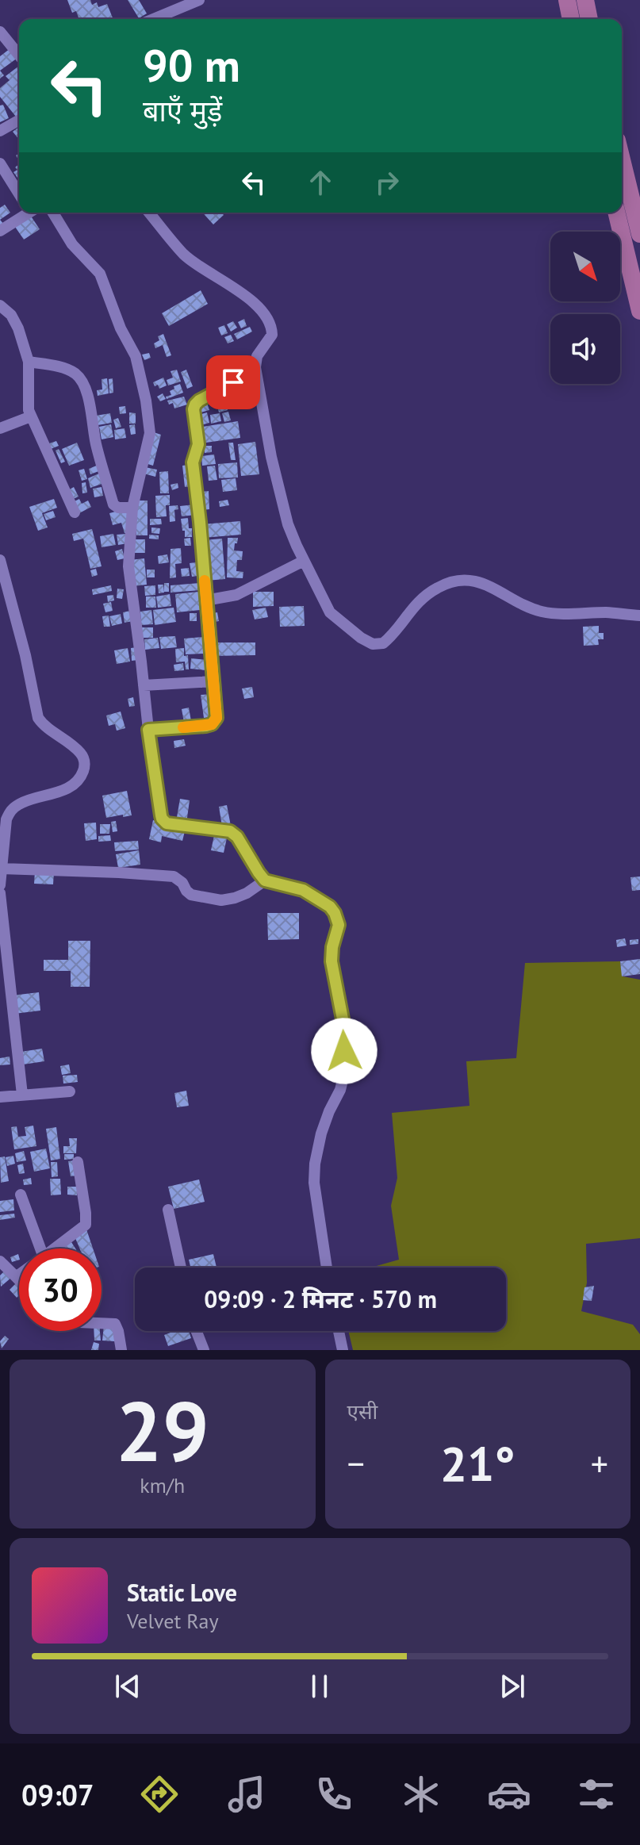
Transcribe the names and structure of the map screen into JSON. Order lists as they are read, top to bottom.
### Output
{
  "north": "bottom right",
  "page": {
    "turn": ["90 m", "बाएँ मुड़ें"],
    "limit": "30",
    "trip": "09:09 · 2 मिनट · 570 m",
    "tile": [
      ["29", "km/h"],
      "एसी"
    ],
    "heat": ["−", "21°", "+"],
    "song": ["Static Love", "Velvet Ray"],
    "tabs": "09:07"
  }
}
